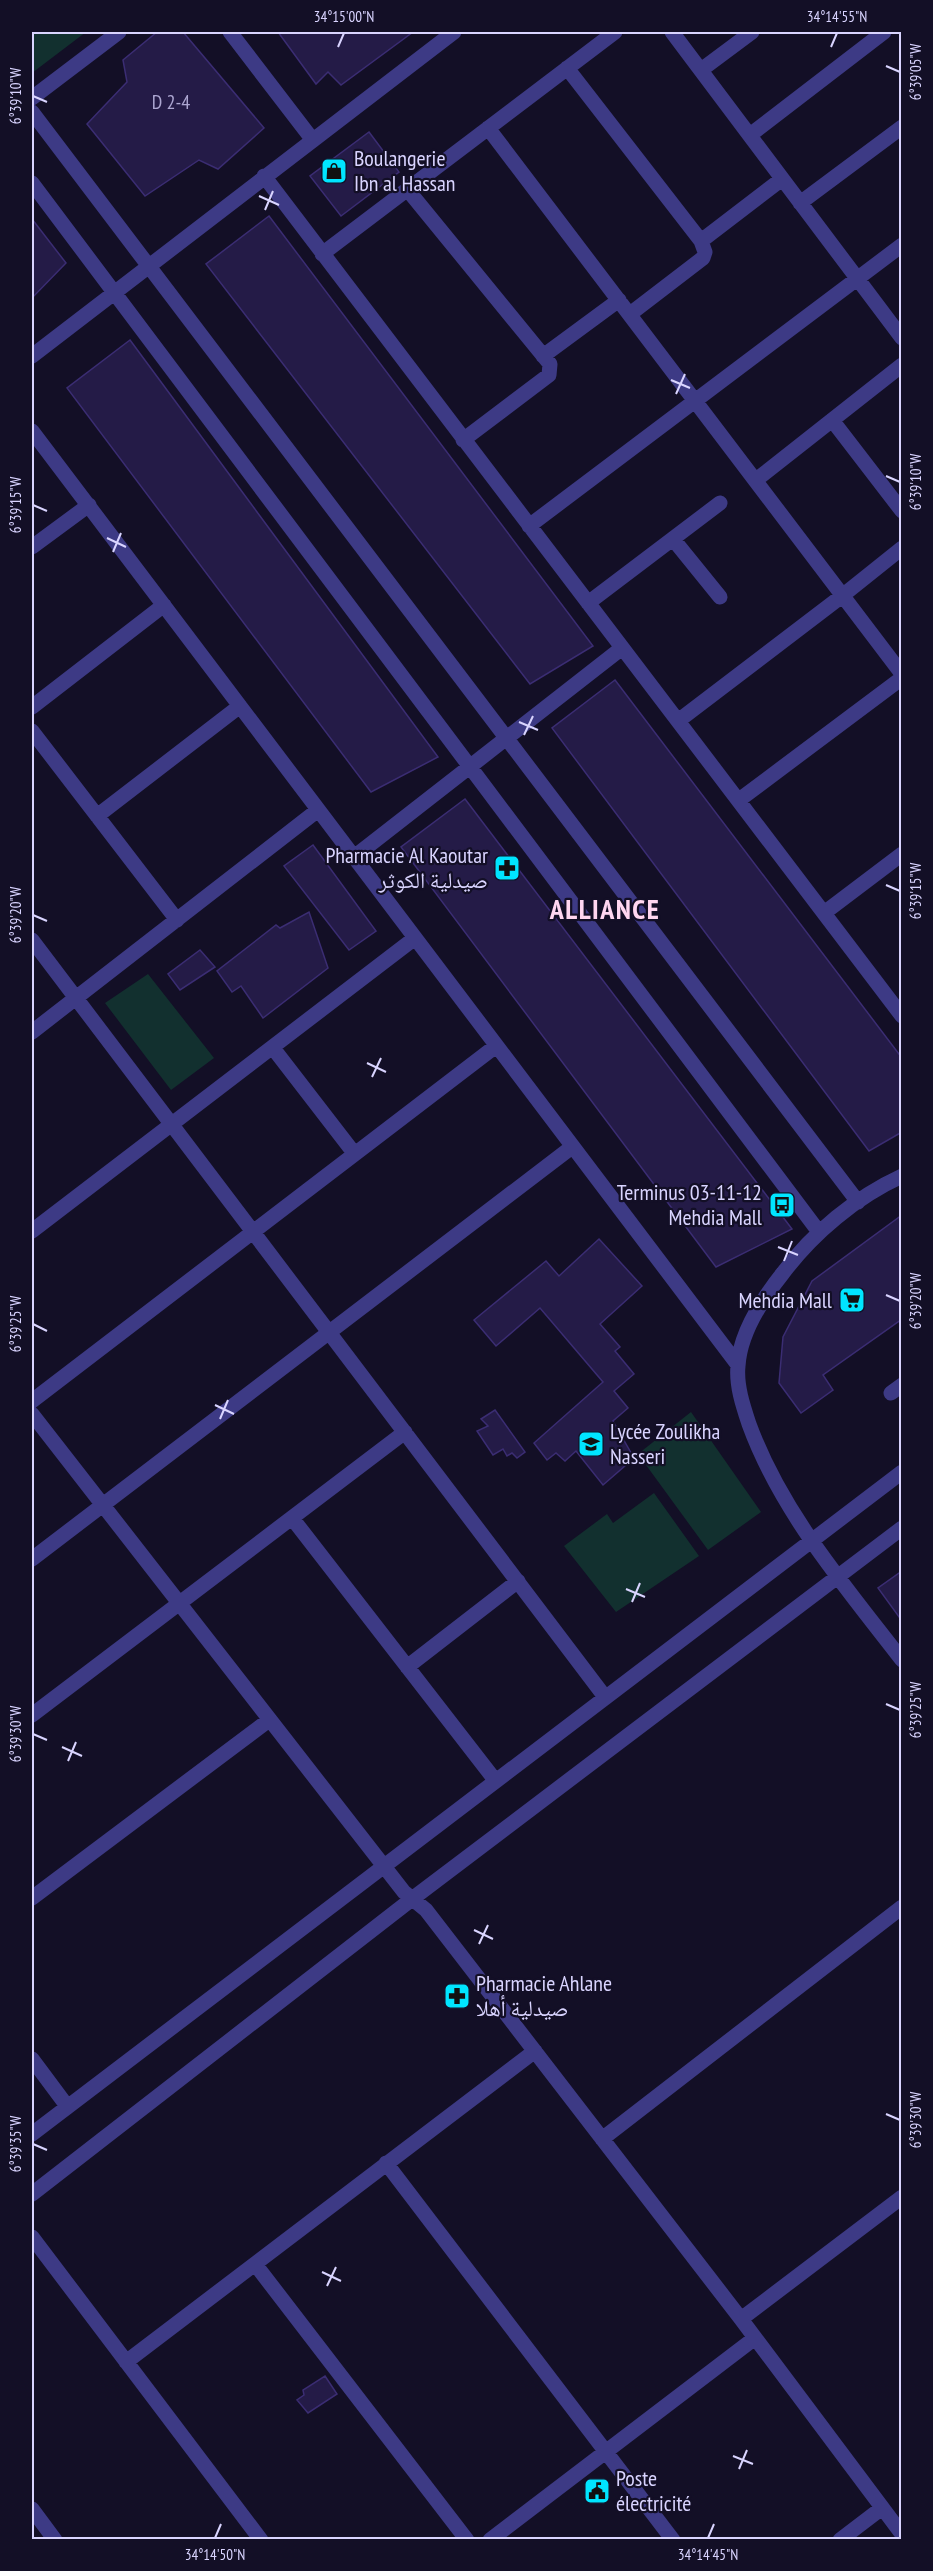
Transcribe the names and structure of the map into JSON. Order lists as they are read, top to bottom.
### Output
{
  "districts": ["ALLIANCE"],
  "places": {
    "shop": ["Boulangerie Ibn al Hassan"],
    "pharmacy": ["Pharmacie Al Kaoutar صيدلية الكوثر", "Pharmacie Ahlane صيدلية أهلا"],
    "bus stop": ["Terminus 03-11-12 Mehdia Mall"],
    "supermarket": ["Mehdia Mall"],
    "school or university": ["Lycée Zoulikha Nasseri"],
    "public building": ["Poste électricité"]
  },
  "house_numbers": ["D 2-4"],
  "coordinates": [
    "34°15'00\"N",
    "34°14'55\"N",
    "6°39'05\"W",
    "6°39'10\"W",
    "6°39'15\"W",
    "6°39'20\"W",
    "6°39'25\"W",
    "6°39'30\"W",
    "6°39'35\"W",
    "34°14'50\"N",
    "34°14'45\"N"
  ]
}
